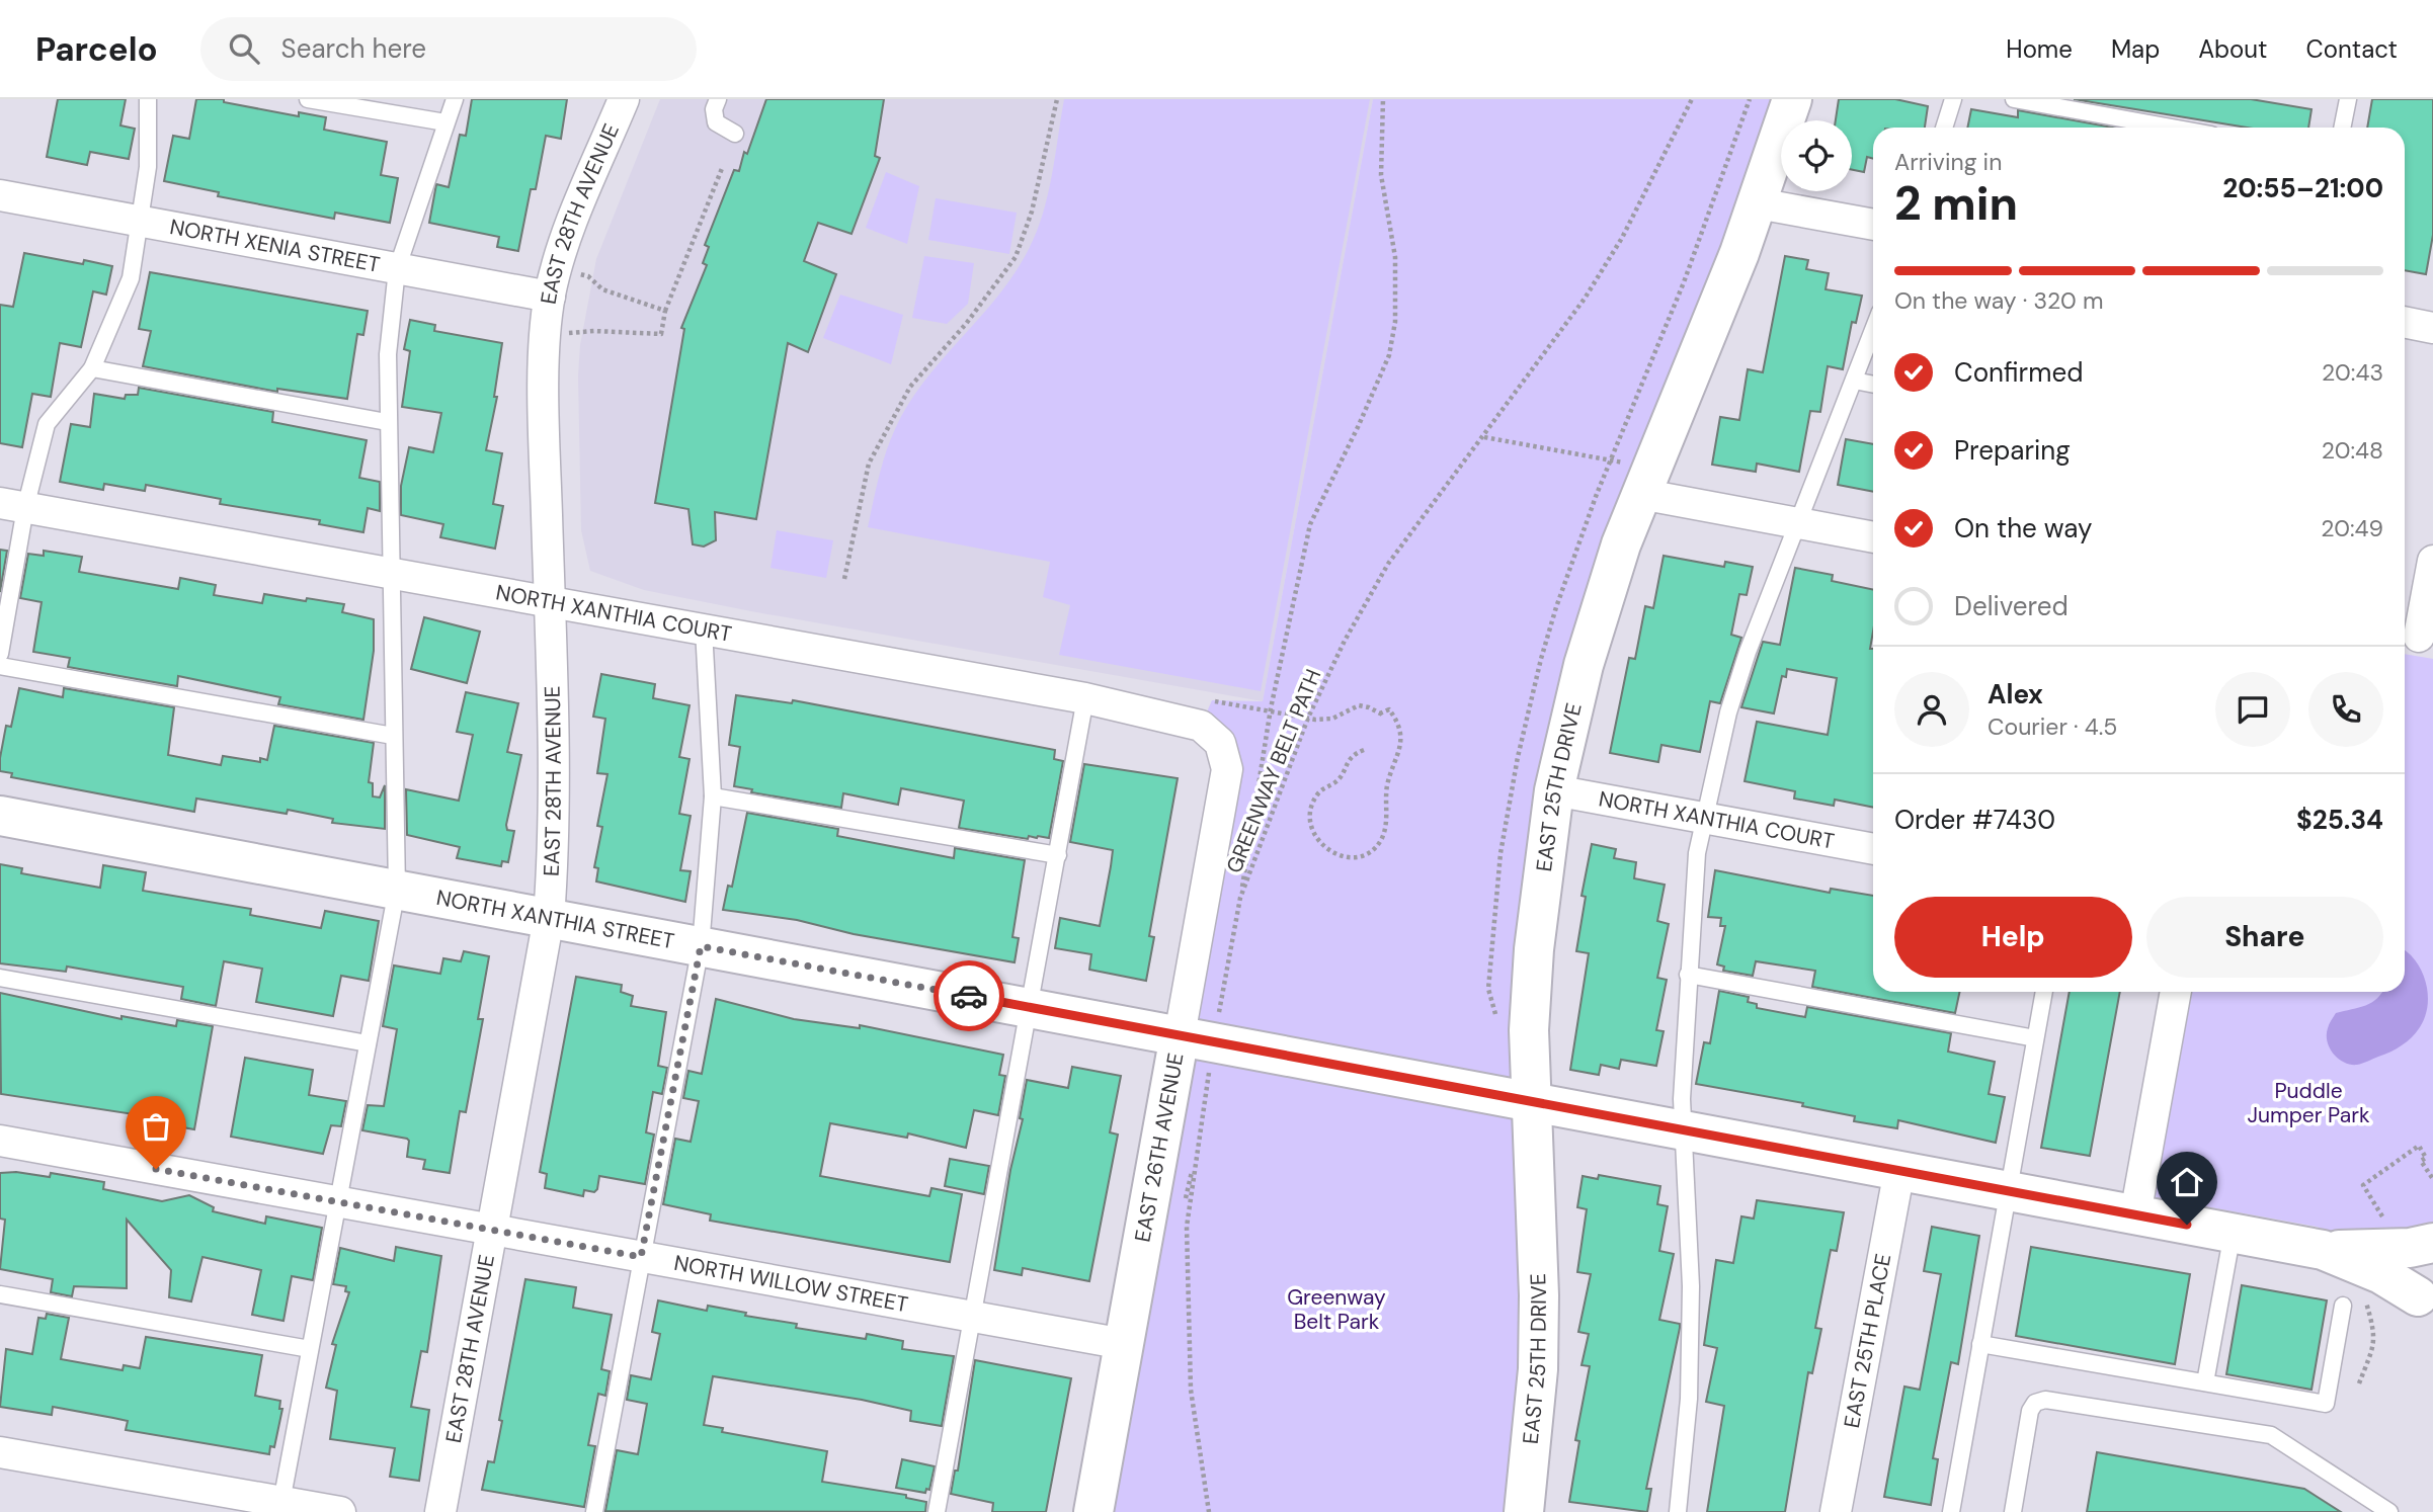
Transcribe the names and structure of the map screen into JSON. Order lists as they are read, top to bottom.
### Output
{
  "streets": {
    "street": [
      "EAST 28TH AVENUE",
      "NORTH XENIA STREET",
      "NORTH XANTHIA COURT",
      "EAST 25TH DRIVE",
      "NORTH XANTHIA STREET",
      "EAST 26TH AVENUE",
      "NORTH WILLOW STREET",
      "EAST 25TH PLACE"
    ],
    "path": ["GREENWAY BELT PATH"]
  },
  "crossings": [
    ["EAST 28TH AVENUE", "NORTH XENIA STREET"],
    ["EAST 28TH AVENUE", "NORTH XANTHIA COURT"],
    ["EAST 28TH AVENUE", "NORTH XANTHIA STREET"],
    ["EAST 28TH AVENUE", "NORTH WILLOW STREET"],
    ["NORTH XANTHIA COURT", "EAST 25TH DRIVE"],
    ["NORTH XANTHIA COURT", "EAST 26TH AVENUE"],
    ["GREENWAY BELT PATH", "NORTH XANTHIA STREET"],
    ["GREENWAY BELT PATH", "EAST 26TH AVENUE"],
    ["EAST 25TH DRIVE", "NORTH XANTHIA STREET"],
    ["NORTH XANTHIA STREET", "EAST 26TH AVENUE"],
    ["NORTH XANTHIA STREET", "EAST 25TH PLACE"],
    ["EAST 26TH AVENUE", "NORTH WILLOW STREET"]
  ],
  "parks": ["Puddle Jumper Park", "Greenway Belt Park"],
  "page": {
    "header": "Parcelo",
    "search": "Search here",
    "nav": [
      "Home",
      "Map",
      "About",
      "Contact"
    ],
    "heading": ["2 min", "Arriving in", "20:55–21:00"],
    "panel": [
      "Alex",
      "Courier · 4.5",
      "Order #7430",
      "$25.34"
    ],
    "bar": "On the way · 320 m",
    "list": [
      ["Confirmed", "20:43"],
      ["Preparing", "20:48"],
      ["On the way", "20:49"],
      "Delivered"
    ],
    "buttons": ["Help", "Share"]
  }
}
